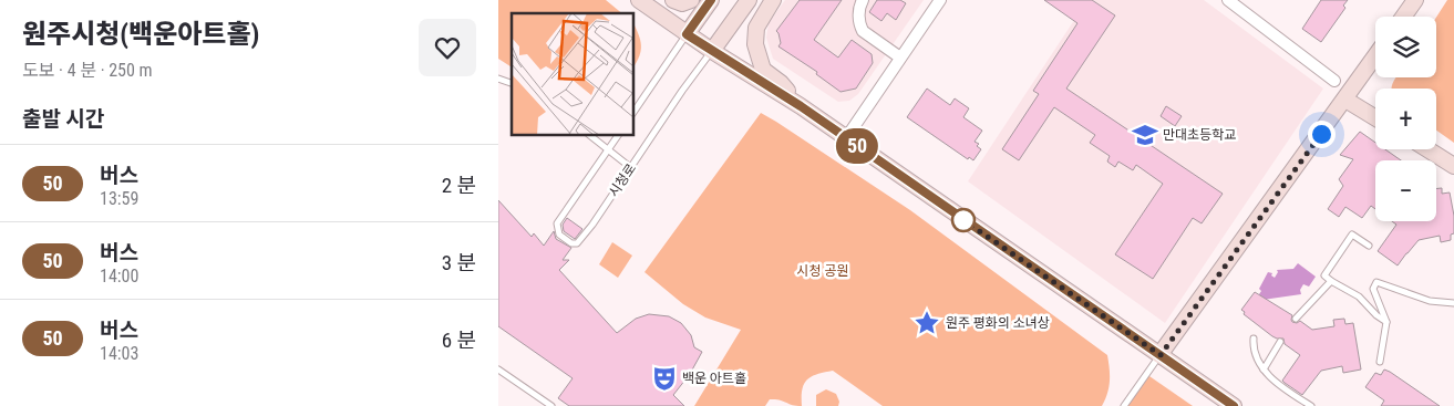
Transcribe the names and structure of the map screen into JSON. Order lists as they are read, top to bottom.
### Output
{
  "streets": {
    "street": ["시청로"]
  },
  "parks": ["시청 공원"],
  "places": {
    "school or university": ["만대초등학교"],
    "place": ["원주 평화의 소녀상"],
    "theatre": ["백운 아트홀"]
  },
  "lines": ["bus line 50"],
  "page": {
    "heading": [
      ["원주시청(백운아트홀)", "도보 · 4 분 · 250 m"],
      "출발 시간"
    ],
    "on_map": "50",
    "map_buttons": ["+", "−"],
    "list": [
      {
        "mark": "50",
        "name": "버스",
        "note": "13:59",
        "value": "2 분"
      },
      {
        "mark": "50",
        "name": "버스",
        "note": "14:00",
        "value": "3 분"
      },
      {
        "mark": "50",
        "name": "버스",
        "note": "14:03",
        "value": "6 분"
      }
    ]
  }
}
